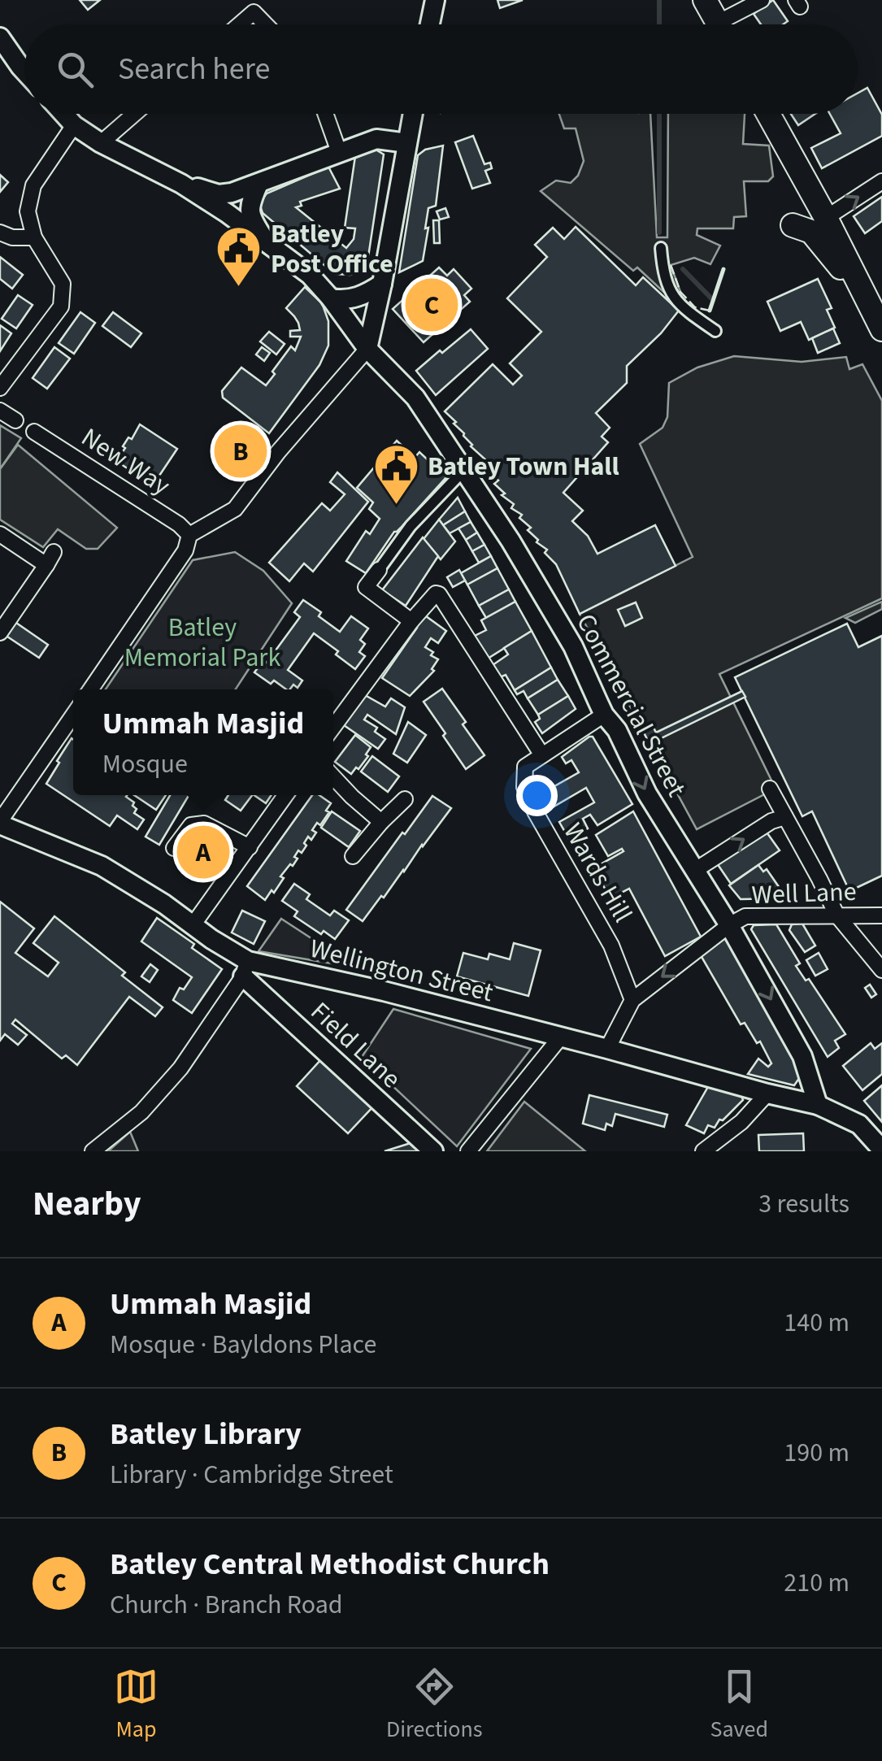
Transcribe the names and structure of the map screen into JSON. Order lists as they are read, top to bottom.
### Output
{
  "streets": {
    "street": [
      "New Way",
      "Commercial Street",
      "Wards Hill",
      "Well Lane",
      "Wellington Street",
      "Field Lane"
    ]
  },
  "crossings": [
    ["Commercial Street", "Wards Hill"],
    ["Commercial Street", "Well Lane"],
    ["Commercial Street", "Wellington Street"],
    ["Wellington Street", "Field Lane"]
  ],
  "parks": ["Batley Memorial Park"],
  "places": {
    "public building": ["Batley Post Office", "Batley Town Hall"]
  },
  "page": {
    "search": "Search here",
    "pins": ["C", "B", "A"],
    "popup": ["Ummah Masjid", "Mosque"],
    "heading": ["Nearby", "3 results"],
    "list": [
      {
        "mark": "A",
        "name": "Ummah Masjid",
        "note": "Mosque · Bayldons Place",
        "value": "140 m"
      },
      {
        "mark": "B",
        "name": "Batley Library",
        "note": "Library · Cambridge Street",
        "value": "190 m"
      },
      {
        "mark": "C",
        "name": "Batley Central Methodist Church",
        "note": "Church · Branch Road",
        "value": "210 m"
      }
    ],
    "nav": ["Map", "Directions", "Saved"]
  }
}
